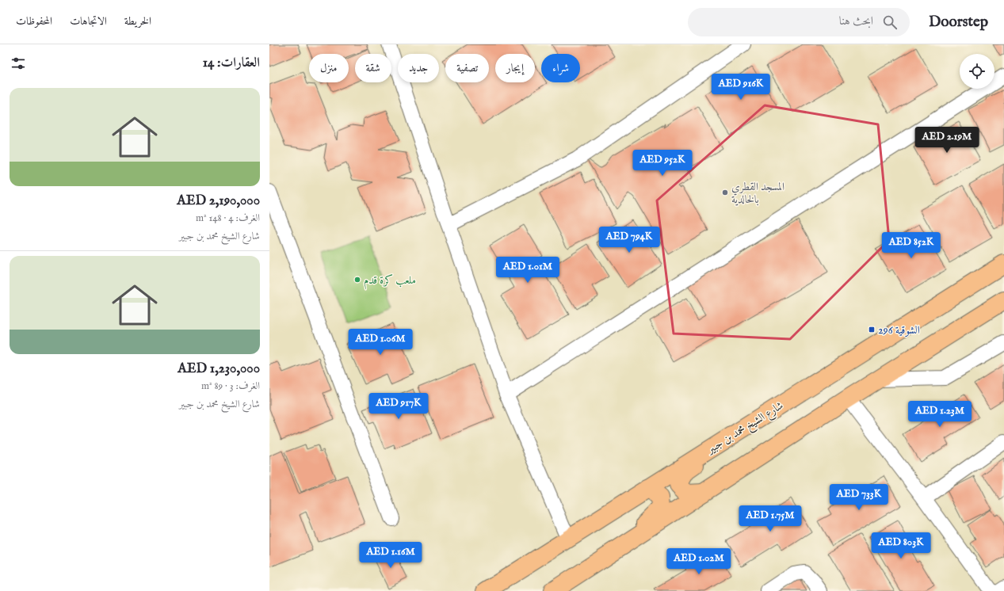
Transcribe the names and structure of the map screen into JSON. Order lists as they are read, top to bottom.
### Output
{
  "streets": {
    "main road": ["شارع الشيخ محمد بن جبير"]
  },
  "places": {
    "other": ["المسجد القطري بالخالدية", "ملعب كرة قدم"],
    "transit": ["الشوقية 296"]
  },
  "page": {
    "header": "Doorstep",
    "search": "ابحث هنا",
    "nav": ["الخريطة", "الاتجاهات", "المحفوظات"],
    "heading": "العقارات: 14",
    "chip": [
      "شراء",
      "إيجار",
      "تصفية",
      "جديد",
      "شقة",
      "منزل"
    ],
    "price": [
      "AED 916K",
      "AED 2.19M",
      "AED 952K",
      "AED 794K",
      "AED 852K",
      "AED 1.01M",
      "AED 1.06M",
      "AED 917K",
      "AED 1.23M",
      "AED 733K",
      "AED 1.75M",
      "AED 803K",
      "AED 1.16M",
      "AED 1.02M"
    ],
    "list": [
      {
        "name": "AED 2,190,000",
        "note": "الغرف: 4 · 148 m² · شارع الشيخ محمد بن جبير"
      },
      {
        "name": "AED 1,230,000",
        "note": "الغرف: 3 · 89 m² · شارع الشيخ محمد بن جبير"
      }
    ]
  }
}
